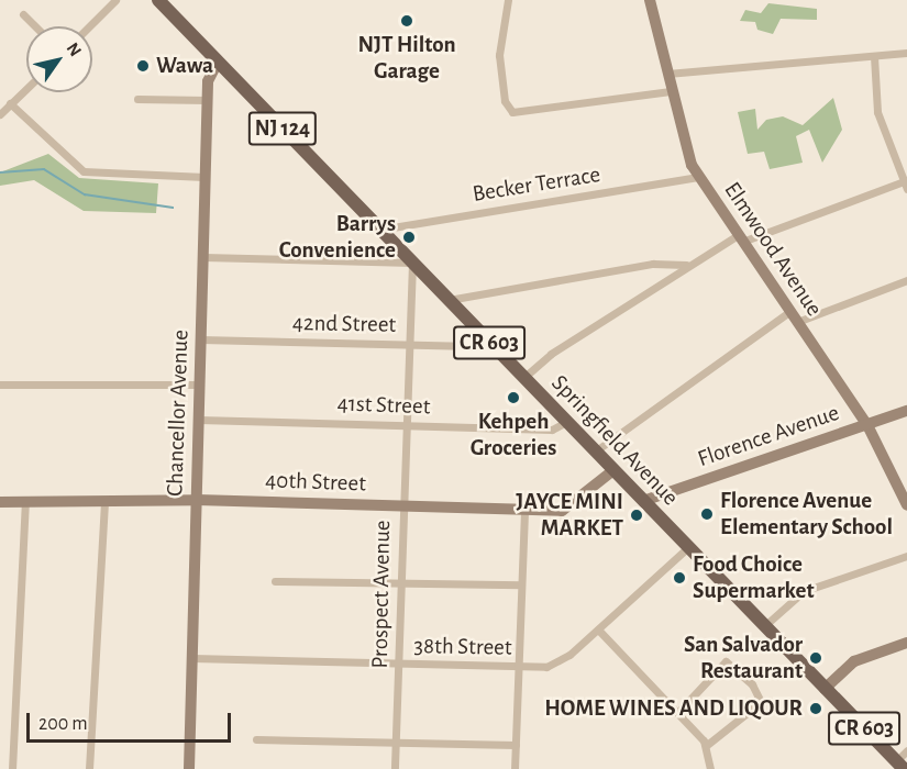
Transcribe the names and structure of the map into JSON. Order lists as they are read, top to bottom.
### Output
{
  "streets": {
    "main road": ["NJ 124", "CR 603", "Springfield Avenue"],
    "street": [
      "Becker Terrace",
      "Elmwood Avenue",
      "42nd Street",
      "41st Street",
      "Chancellor Avenue",
      "Florence Avenue",
      "40th Street",
      "Prospect Avenue",
      "38th Street"
    ]
  },
  "crossings": [
    ["Becker Terrace", "Elmwood Avenue"],
    ["Becker Terrace", "Springfield Avenue"],
    ["Elmwood Avenue", "Florence Avenue"],
    ["42nd Street", "Chancellor Avenue"],
    ["42nd Street", "Springfield Avenue"],
    ["42nd Street", "Prospect Avenue"],
    ["41st Street", "Chancellor Avenue"],
    ["41st Street", "Springfield Avenue"],
    ["41st Street", "Prospect Avenue"],
    ["Chancellor Avenue", "Springfield Avenue"],
    ["Chancellor Avenue", "40th Street"],
    ["Chancellor Avenue", "38th Street"],
    ["Florence Avenue", "Springfield Avenue"],
    ["Springfield Avenue", "40th Street"],
    ["Springfield Avenue", "Prospect Avenue"],
    ["Springfield Avenue", "38th Street"],
    ["40th Street", "Prospect Avenue"],
    ["Prospect Avenue", "38th Street"]
  ],
  "places": [
    "NJT Hilton Garage",
    "Wawa",
    "Barrys Convenience",
    "Kehpeh Groceries",
    "Florence Avenue Elementary School",
    "JAYCE MINI MARKET",
    "Food Choice Supermarket",
    "San Salvador Restaurant",
    "HOME WINES AND LIQOUR"
  ],
  "scale_bar": "200 m",
  "north": "top right"
}
